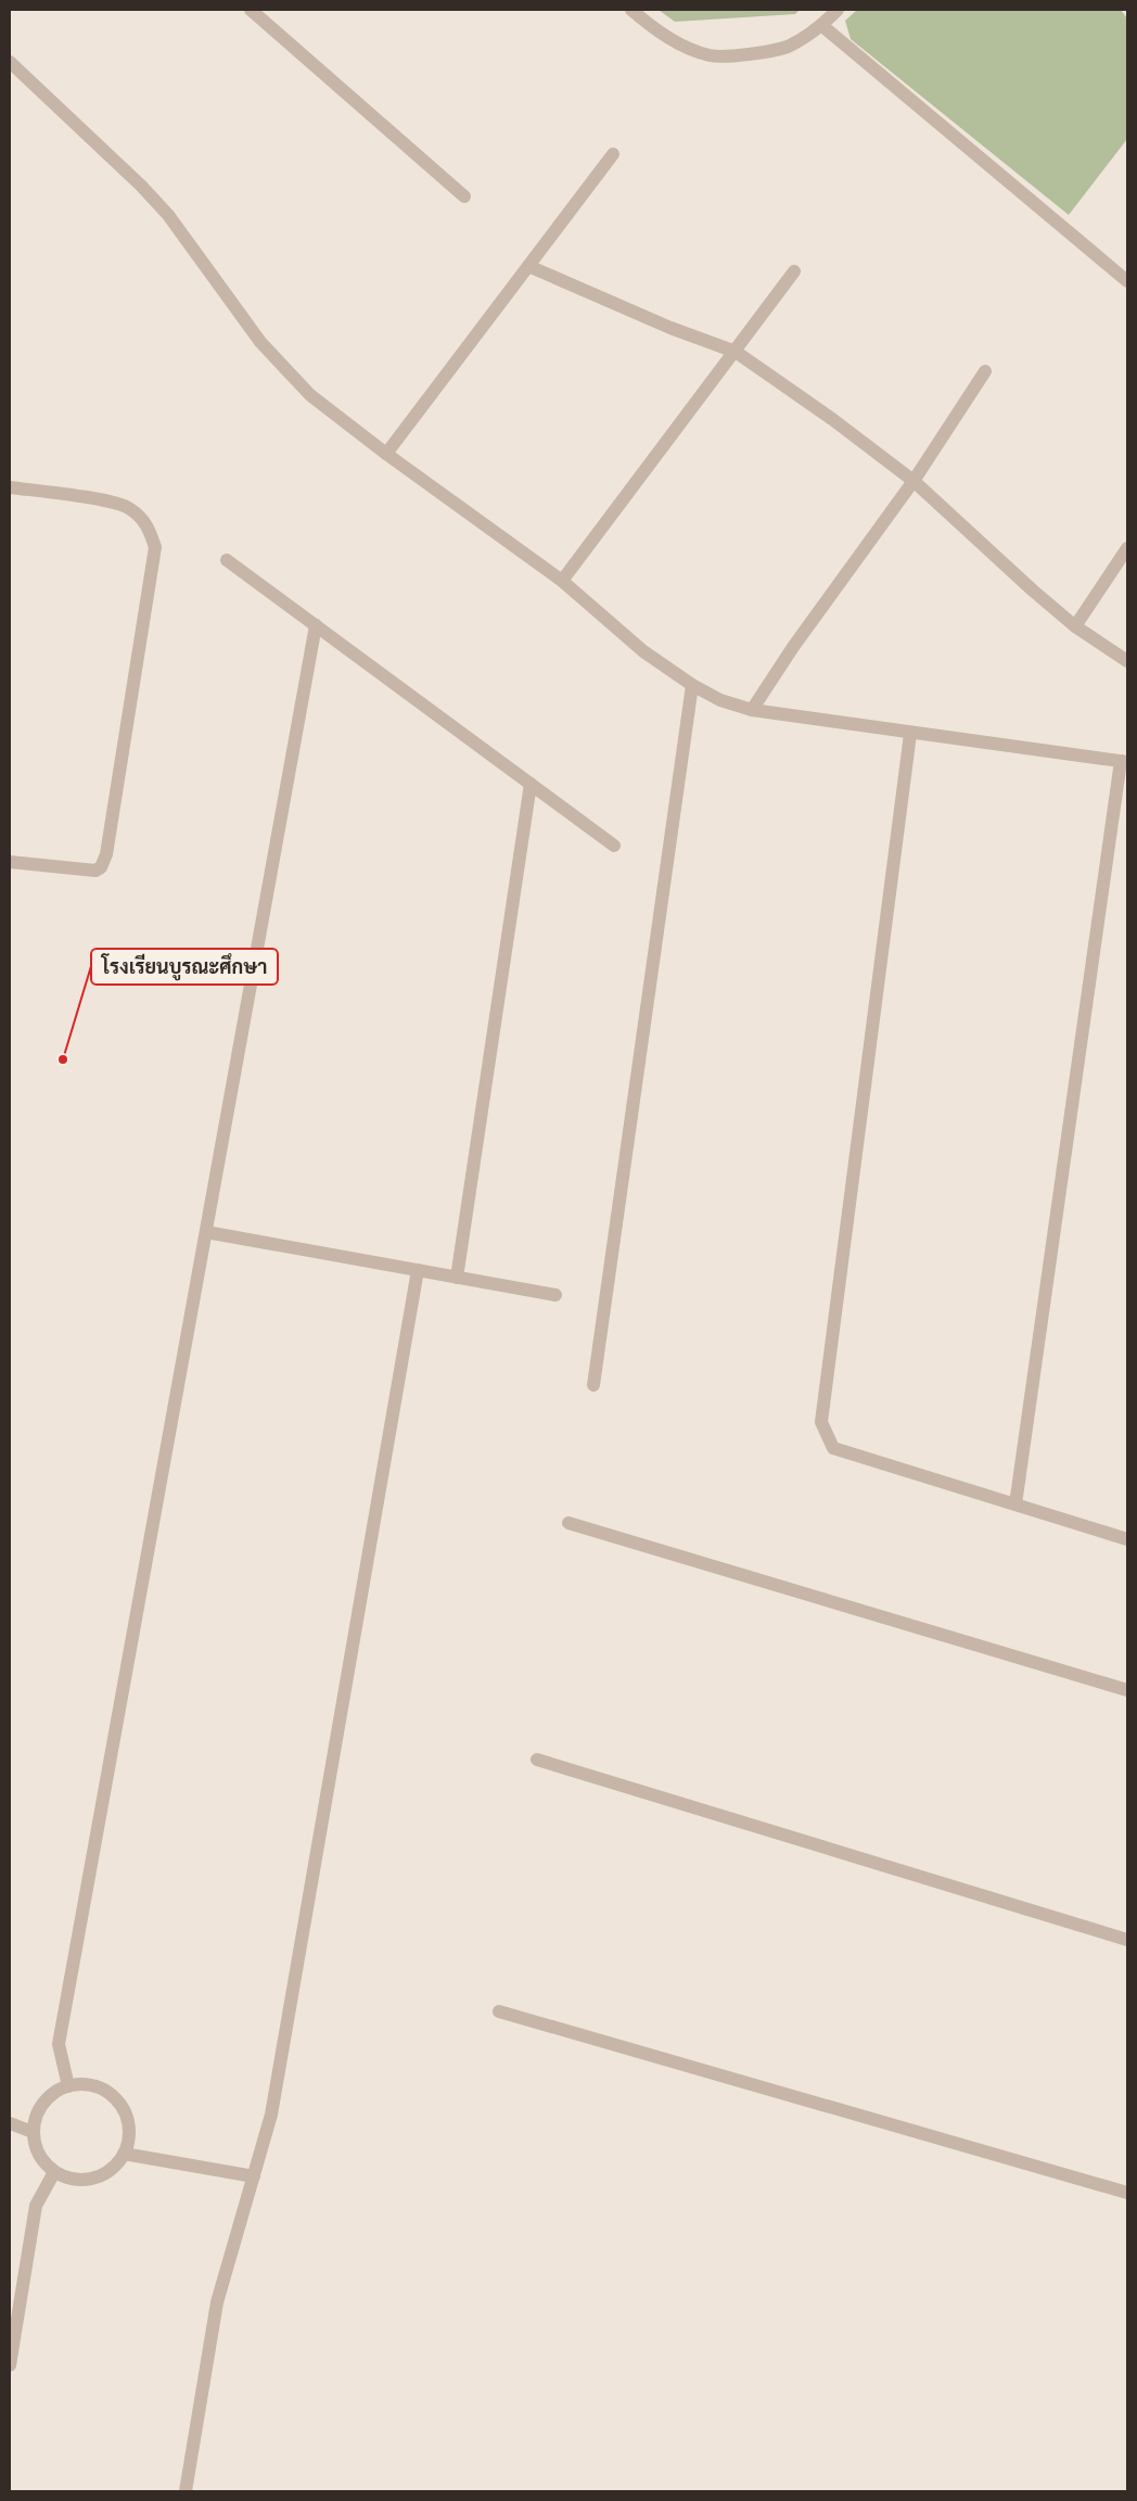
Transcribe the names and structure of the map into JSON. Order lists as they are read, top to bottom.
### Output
{
  "places": ["โรงเรียนบูรณะศึกษา"]
}
